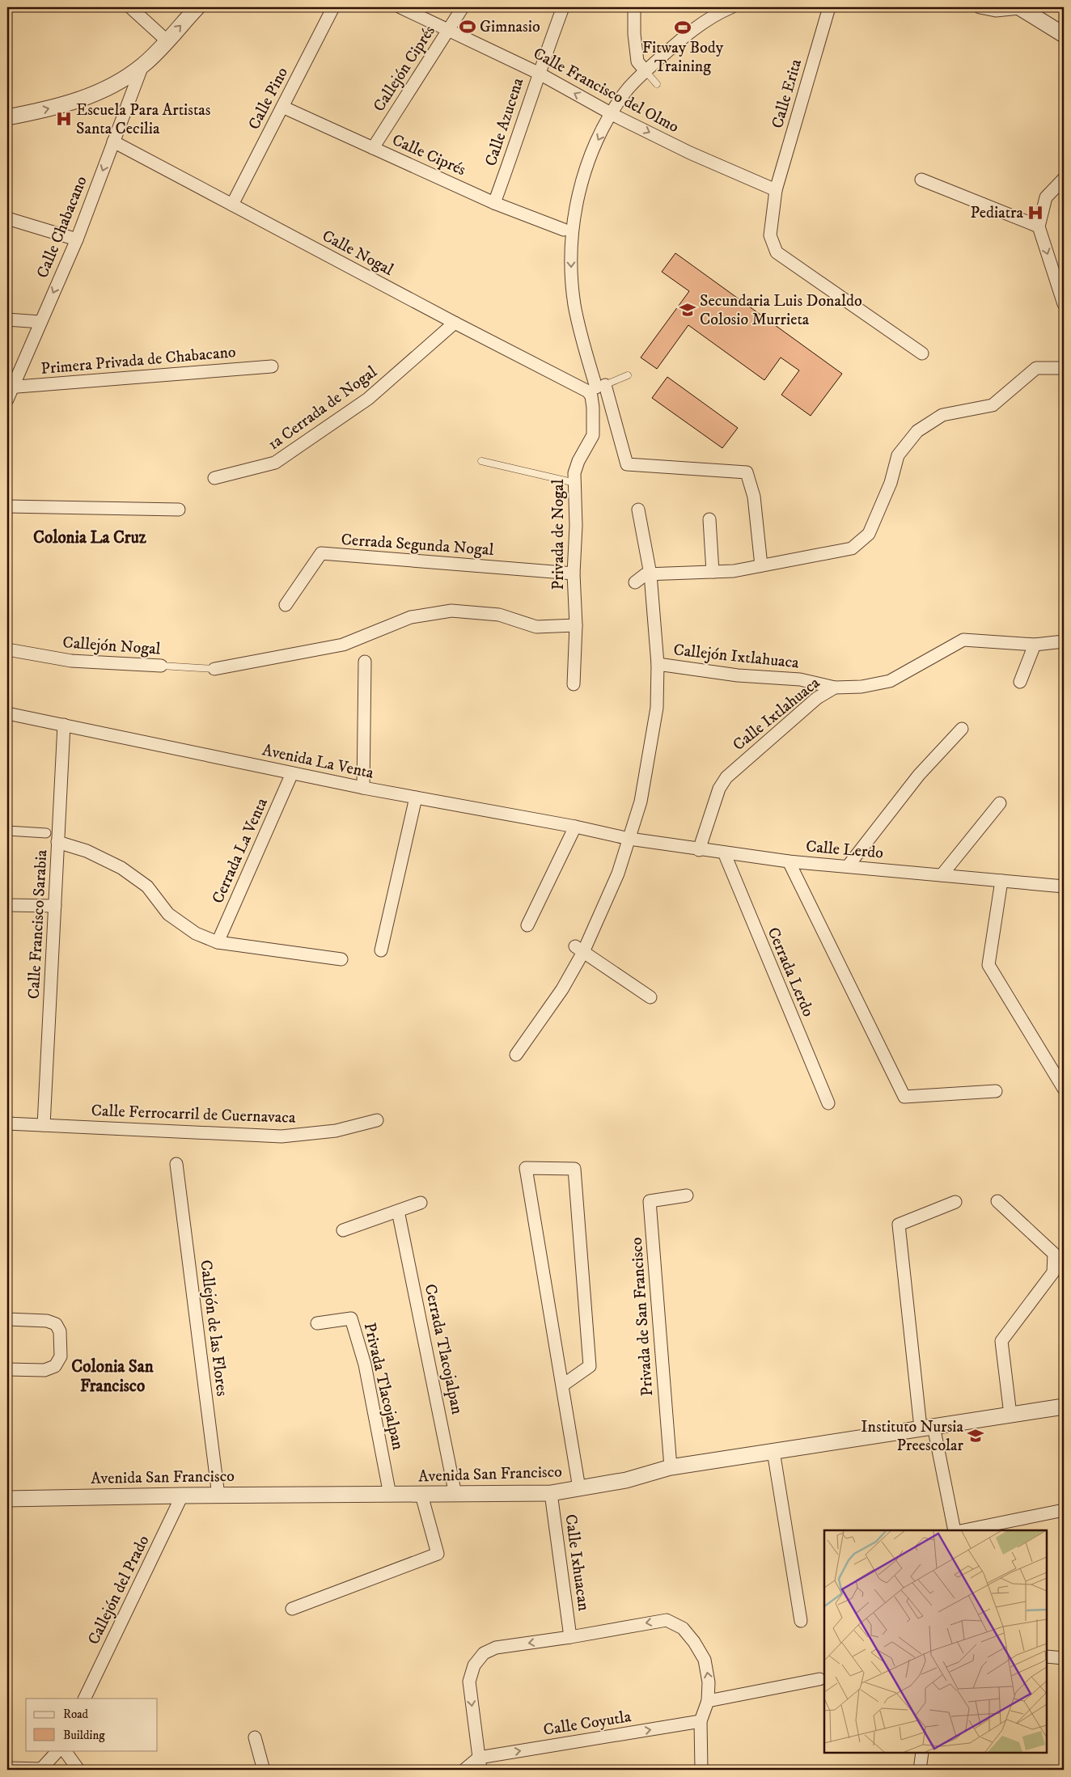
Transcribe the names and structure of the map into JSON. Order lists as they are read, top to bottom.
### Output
{
  "streets": {
    "street": [
      "Callejón Ciprés",
      "Calle Francisco del Olmo",
      "Calle Erita",
      "Calle Pino",
      "Calle Azucena",
      "Calle Ciprés",
      "Calle Chabacano",
      "Calle Nogal",
      "Primera Privada de Chabacano",
      "1a Cerrada de Nogal",
      "Privada de Nogal",
      "Cerrada Segunda Nogal",
      "Callejón Nogal",
      "Callejón Ixtlahuaca",
      "Calle Ixtlahuaca",
      "Avenida La Venta",
      "Calle Lerdo",
      "Cerrada La Venta",
      "Calle Francisco Sarabia",
      "Cerrada Lerdo",
      "Calle Ferrocarril de Cuernavaca",
      "Privada de San Francisco",
      "Callejón de las Flores",
      "Cerrada Tlacojalpan",
      "Privada Tlacojalpan",
      "Avenida San Francisco",
      "Calle Ixhuacan",
      "Callejón del Prado",
      "Calle Coyutla"
    ]
  },
  "crossings": [
    ["Callejón Ciprés", "Calle Francisco del Olmo"],
    ["Callejón Ciprés", "Calle Ciprés"],
    ["Calle Francisco del Olmo", "Calle Erita"],
    ["Calle Francisco del Olmo", "Calle Azucena"],
    ["Calle Pino", "Calle Ciprés"],
    ["Calle Pino", "Calle Nogal"],
    ["Calle Azucena", "Calle Ciprés"],
    ["Calle Chabacano", "Calle Nogal"],
    ["Calle Chabacano", "Primera Privada de Chabacano"],
    ["Calle Nogal", "1a Cerrada de Nogal"],
    ["Calle Nogal", "Privada de Nogal"],
    ["Privada de Nogal", "Cerrada Segunda Nogal"],
    ["Callejón Ixtlahuaca", "Calle Ixtlahuaca"],
    ["Calle Ixtlahuaca", "Calle Lerdo"],
    ["Avenida La Venta", "Calle Lerdo"],
    ["Avenida La Venta", "Cerrada La Venta"],
    ["Avenida La Venta", "Calle Francisco Sarabia"],
    ["Calle Lerdo", "Cerrada Lerdo"],
    ["Calle Francisco Sarabia", "Calle Ferrocarril de Cuernavaca"],
    ["Privada de San Francisco", "Avenida San Francisco"],
    ["Callejón de las Flores", "Avenida San Francisco"],
    ["Cerrada Tlacojalpan", "Avenida San Francisco"],
    ["Privada Tlacojalpan", "Avenida San Francisco"],
    ["Avenida San Francisco", "Calle Ixhuacan"],
    ["Avenida San Francisco", "Callejón del Prado"]
  ],
  "one_way": ["Calle Chabacano", "Calle Coyutla"],
  "districts": ["Colonia La Cruz", "Colonia San Francisco"],
  "places": {
    "sports": ["Gimnasio", "Fitway Body Training"],
    "hospital": ["Escuela Para Artistas Santa Cecilia", "Pediatra"],
    "school or university": ["Secundaria Luis Donaldo Colosio Murrieta", "Instituto Nursia Preescolar"]
  },
  "legend": ["Road", "Building"]
}
